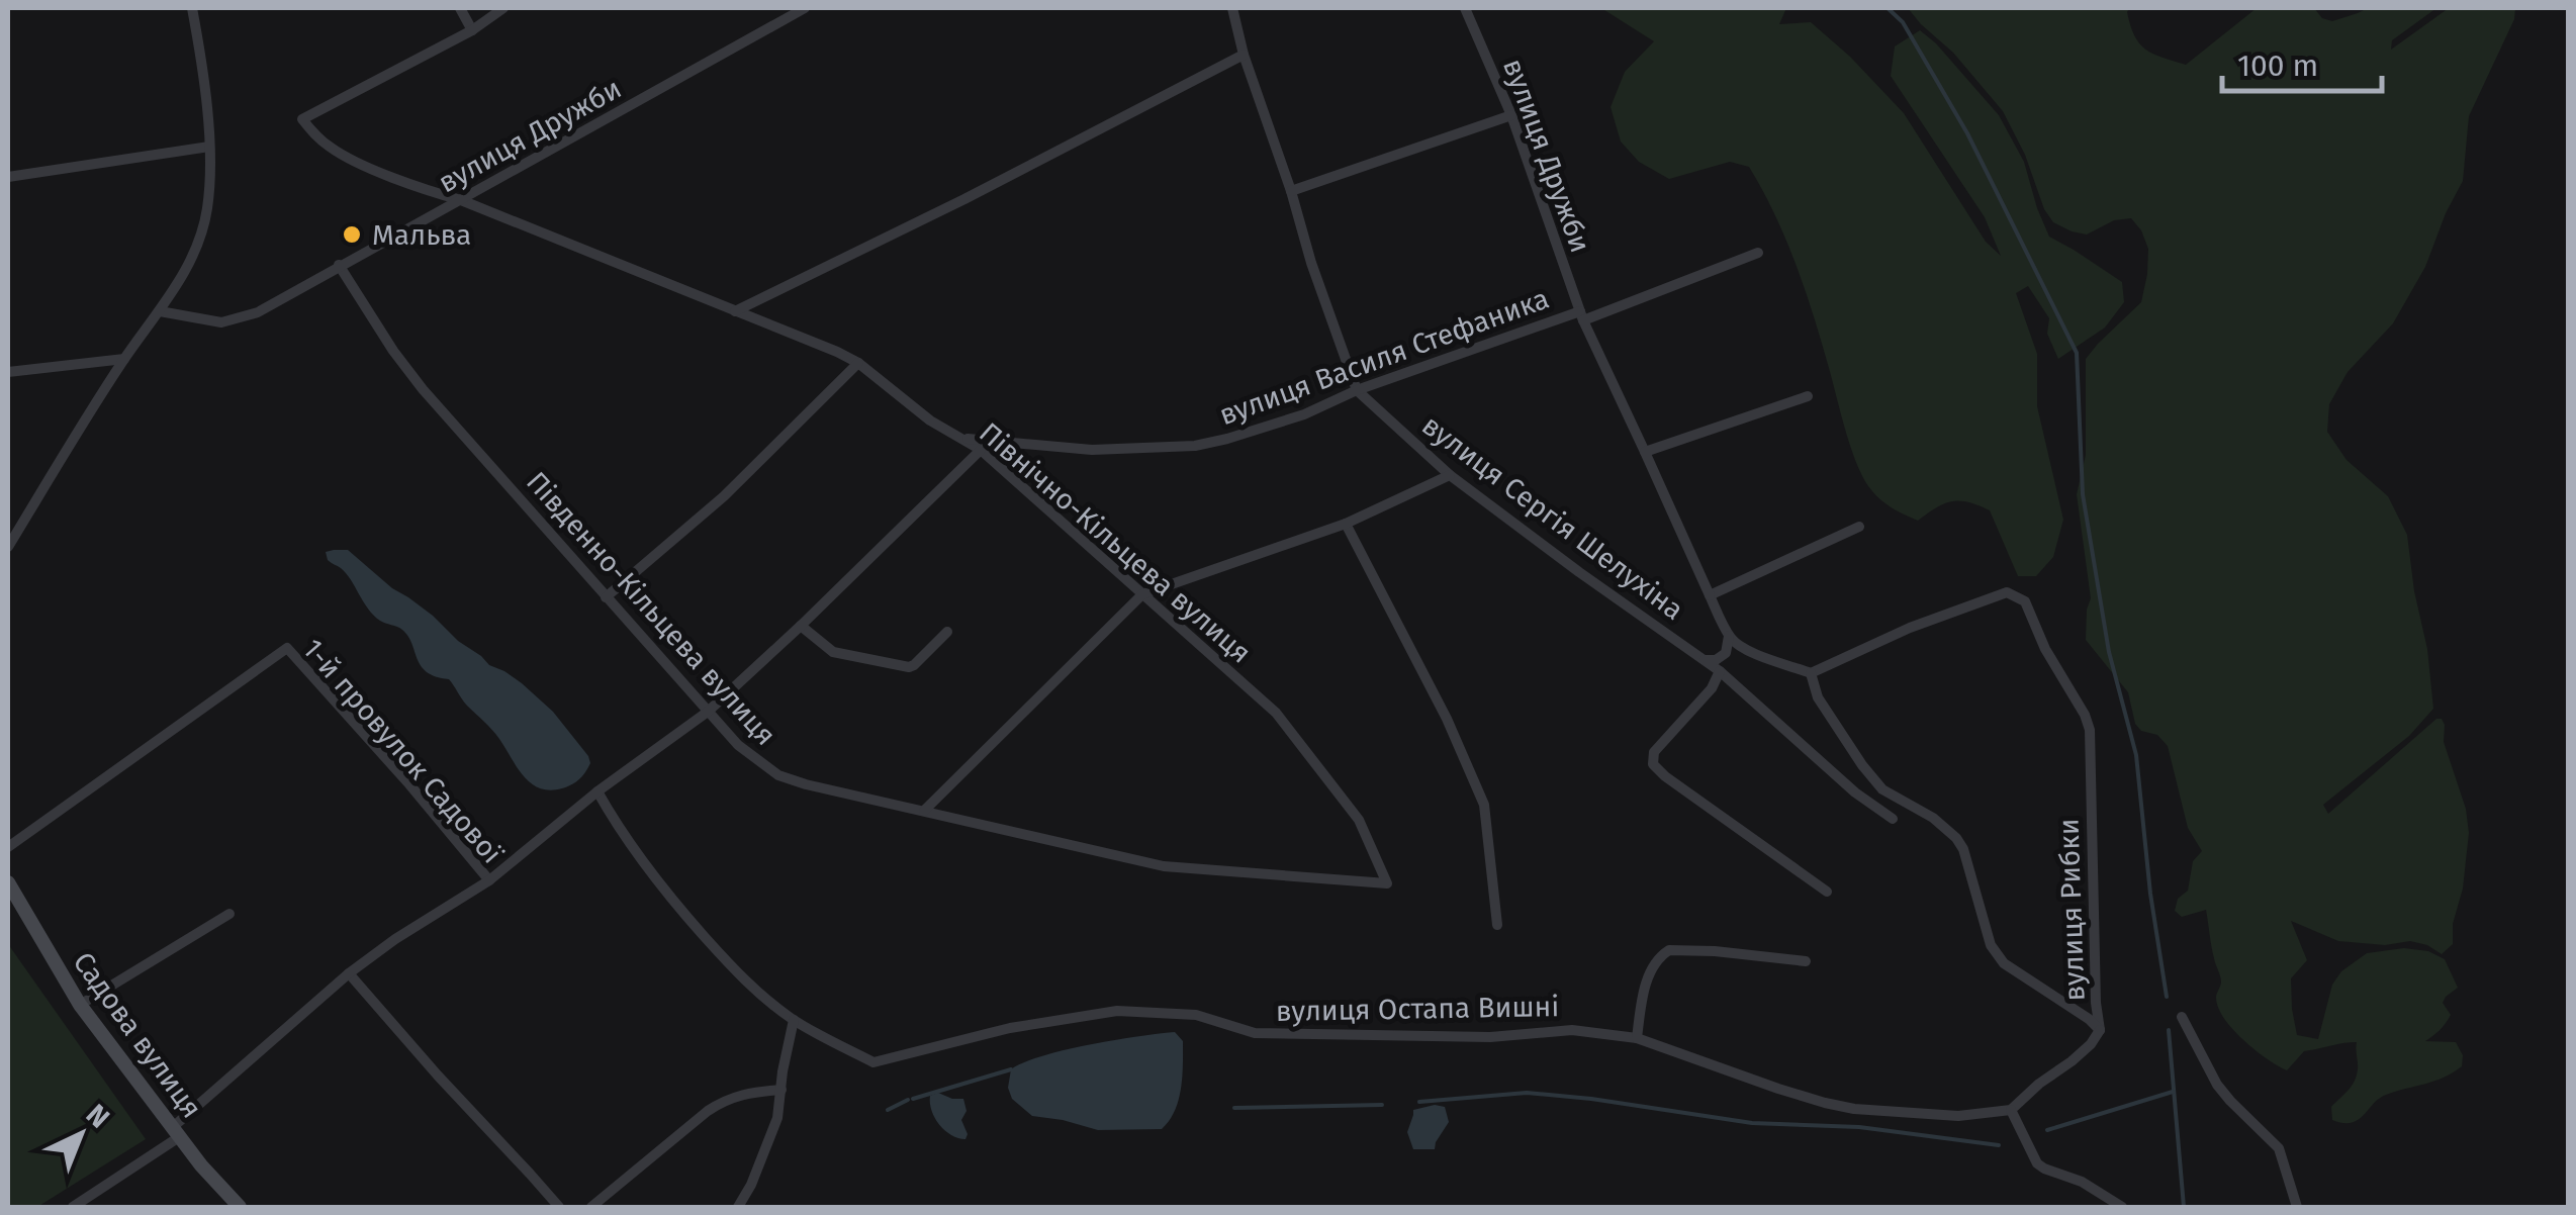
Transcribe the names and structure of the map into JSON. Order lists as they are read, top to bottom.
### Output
{
  "streets": {
    "main road": ["Садова вулиця"],
    "street": [
      "вулиця Дружби",
      "вулиця Василя Стефаника",
      "вулиця Сергія Шелухіна",
      "Північно-Кільцева вулиця",
      "Південно-Кільцева вулиця",
      "1-й провулок Садової",
      "вулиця Рибки",
      "вулиця Остапа Вишні"
    ]
  },
  "crossings": [
    ["вулиця Дружби", "вулиця Василя Стефаника"],
    ["вулиця Дружби", "Північно-Кільцева вулиця"],
    ["вулиця Дружби", "Південно-Кільцева вулиця"],
    ["вулиця Василя Стефаника", "вулиця Сергія Шелухіна"],
    ["вулиця Василя Стефаника", "Північно-Кільцева вулиця"],
    ["Північно-Кільцева вулиця", "Південно-Кільцева вулиця"],
    ["1-й провулок Садової", "Садова вулиця"]
  ],
  "places": ["Мальва"],
  "scale_bar": "100 m",
  "north": "top right"
}
